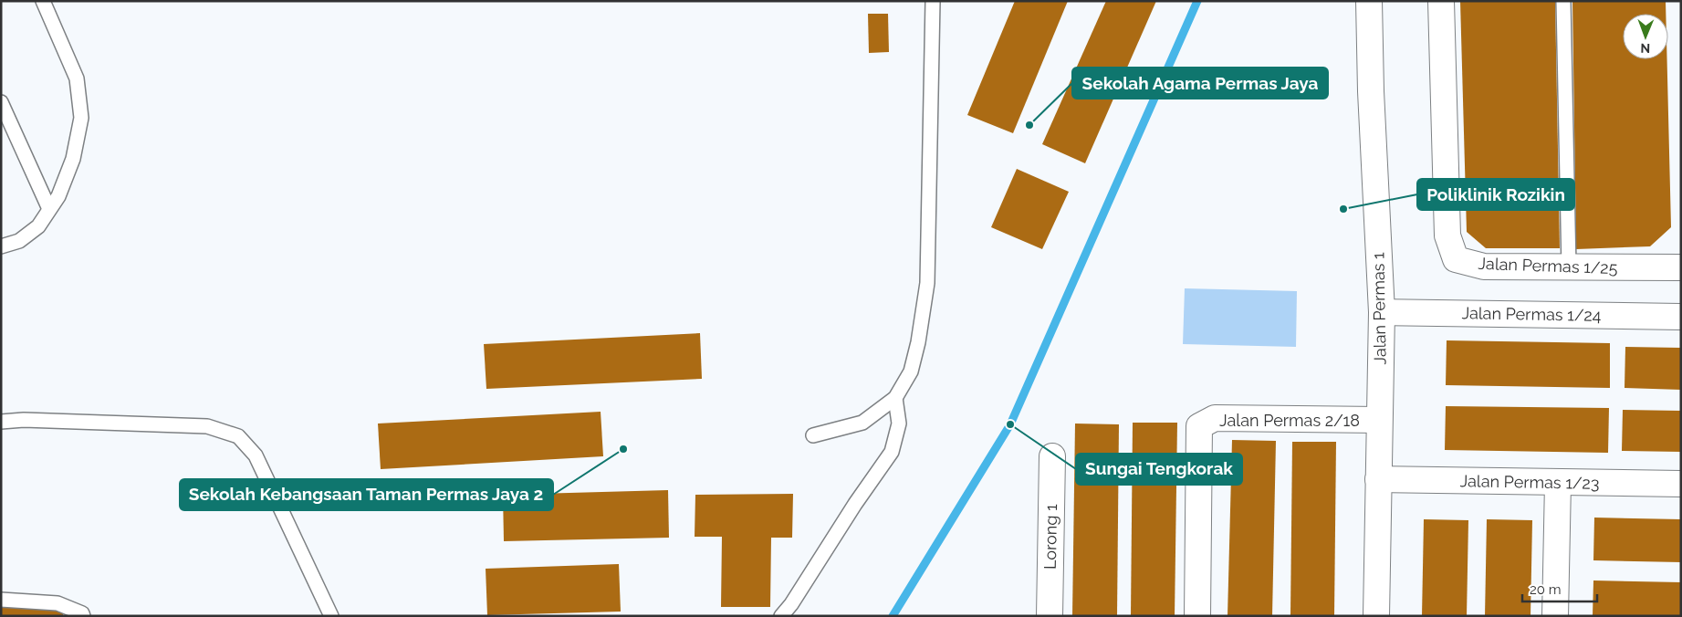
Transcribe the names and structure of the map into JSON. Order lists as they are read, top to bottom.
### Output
{
  "streets": {
    "street": [
      "Jalan Permas 1/25",
      "Jalan Permas 1",
      "Jalan Permas 1/24",
      "Jalan Permas 2/18",
      "Jalan Permas 1/23",
      "Lorong 1"
    ]
  },
  "crossings": [
    ["Jalan Permas 1", "Jalan Permas 1/24"],
    ["Jalan Permas 1", "Jalan Permas 2/18"],
    ["Jalan Permas 1", "Jalan Permas 1/23"]
  ],
  "places": [
    "Sekolah Agama Permas Jaya",
    "Poliklinik Rozikin",
    "Sungai Tengkorak",
    "Sekolah Kebangsaan Taman Permas Jaya 2"
  ],
  "scale_bar": "20 m",
  "north": "bottom"
}
